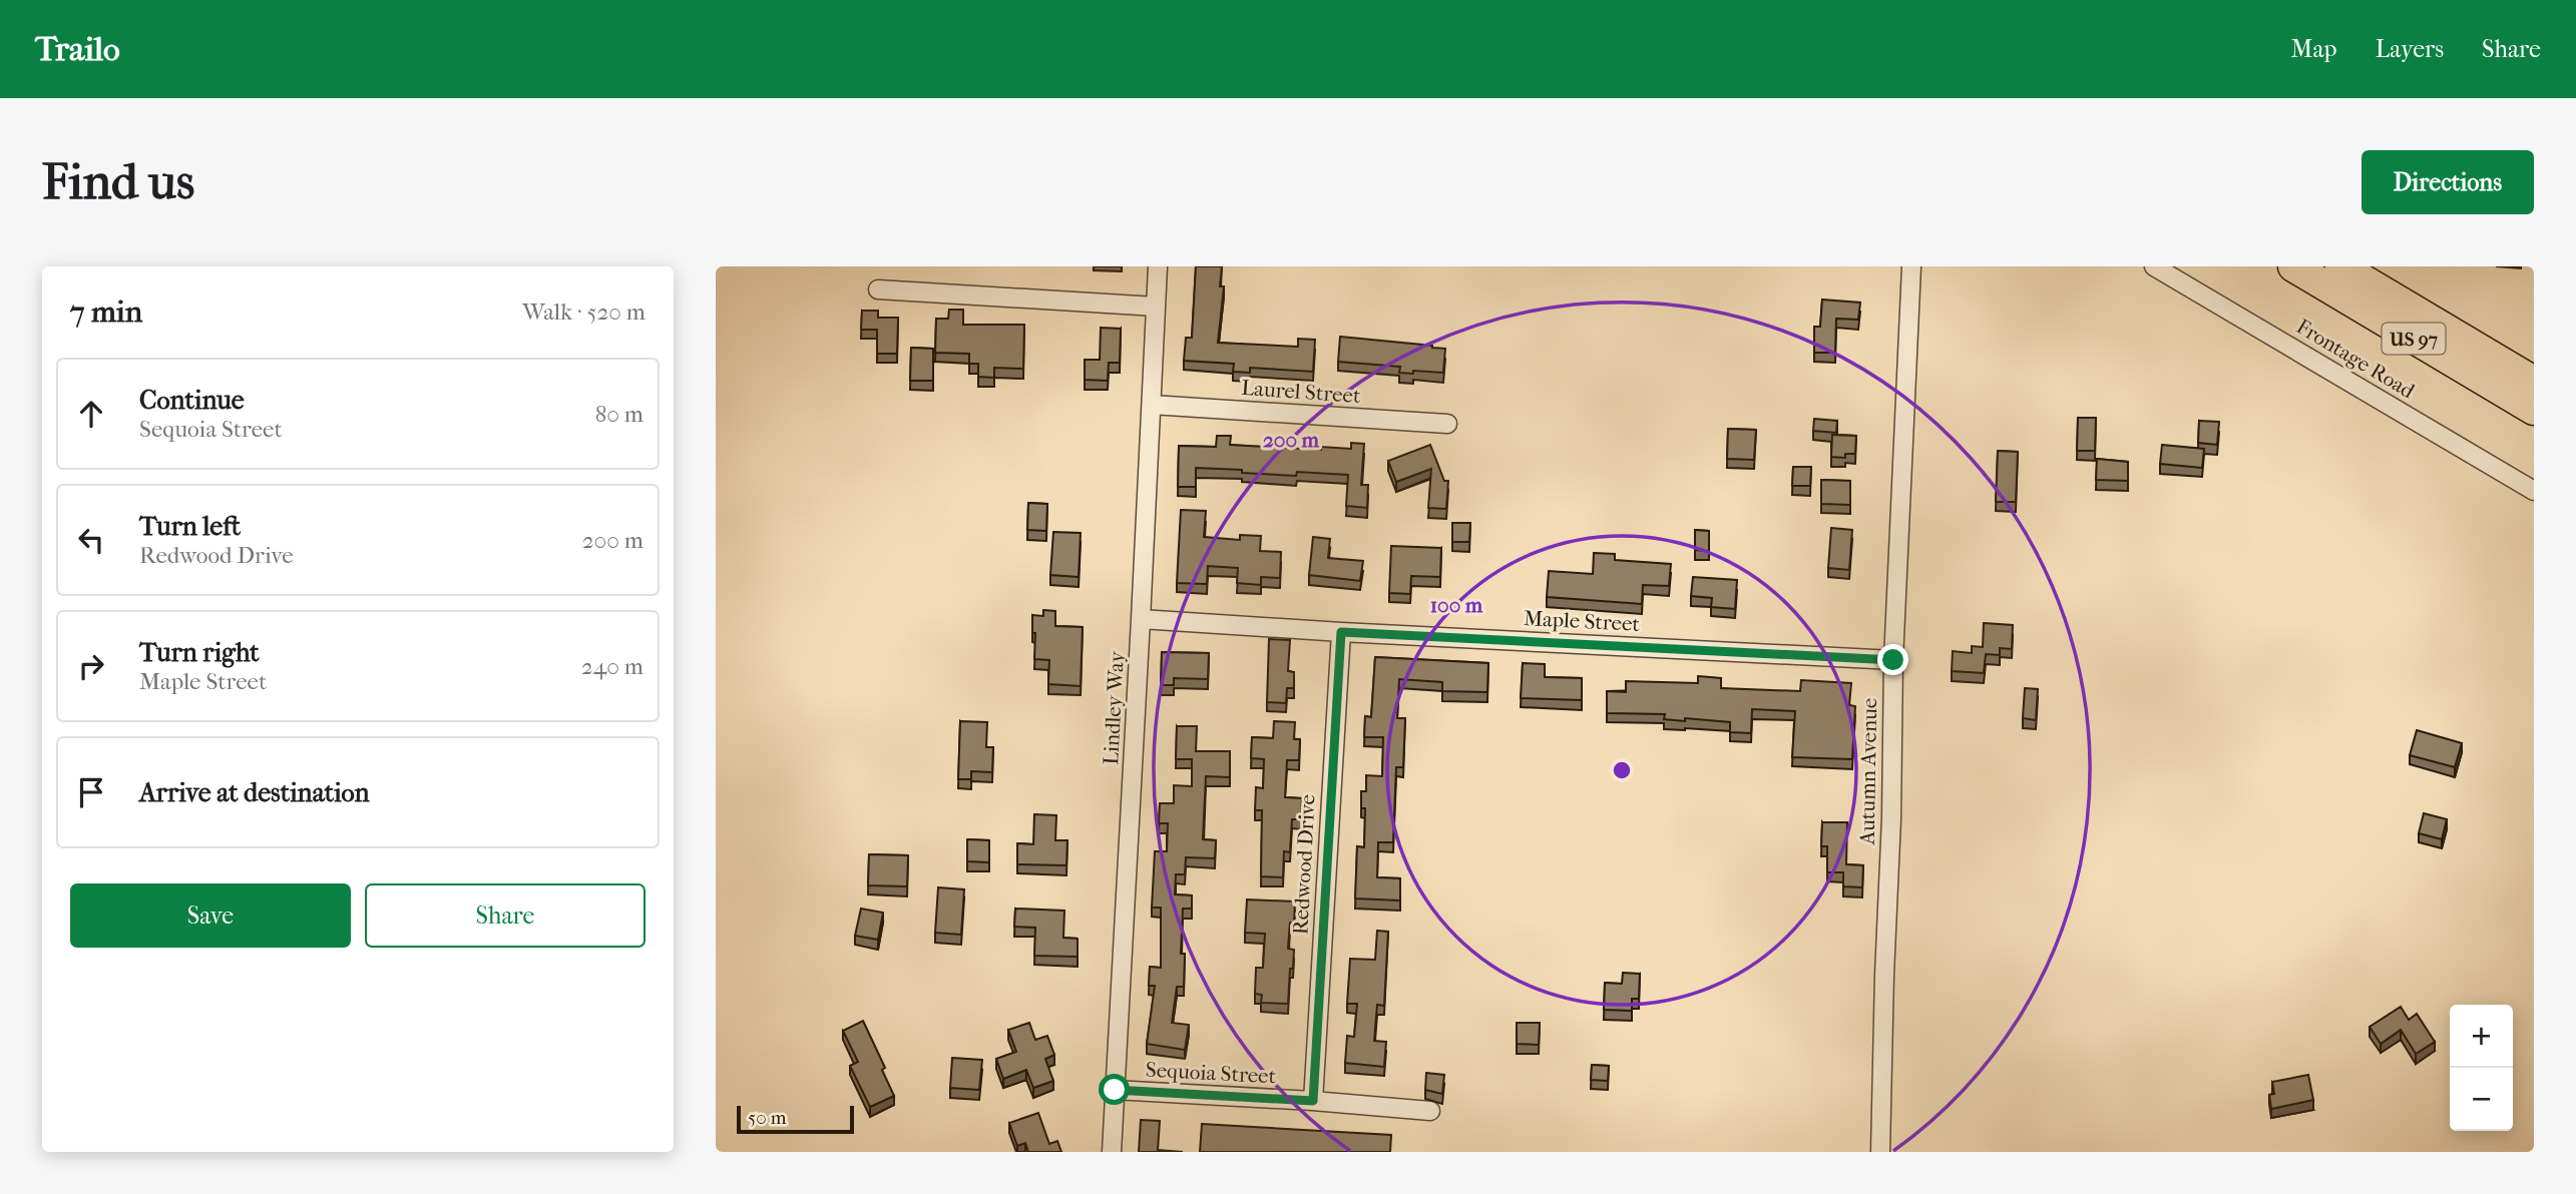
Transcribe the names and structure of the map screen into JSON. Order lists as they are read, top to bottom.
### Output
{
  "streets": {
    "highway": ["US 97"],
    "street": [
      "Frontage Road",
      "Laurel Street",
      "Maple Street",
      "Lindley Way",
      "Autumn Avenue",
      "Redwood Drive",
      "Sequoia Street"
    ]
  },
  "crossings": [
    ["Laurel Street", "Lindley Way"],
    ["Maple Street", "Lindley Way"],
    ["Maple Street", "Autumn Avenue"],
    ["Maple Street", "Redwood Drive"],
    ["Lindley Way", "Sequoia Street"],
    ["Redwood Drive", "Sequoia Street"]
  ],
  "scale_bar": "50 m",
  "page": {
    "header": "Trailo",
    "nav": ["Map", "Layers", "Share"],
    "buttons": [
      "Directions",
      ["Save", "Share"]
    ],
    "title": "Find us",
    "heading": ["7 min", "Walk · 520 m"],
    "list": [
      ["Continue", "Sequoia Street", "80 m"],
      ["Turn left", "Redwood Drive", "200 m"],
      ["Turn right", "Maple Street", "240 m"],
      "Arrive at destination"
    ],
    "map_buttons": ["+", "−"],
    "scale": "50 m"
  },
  "rings": ["200 m", "100 m"]
}
